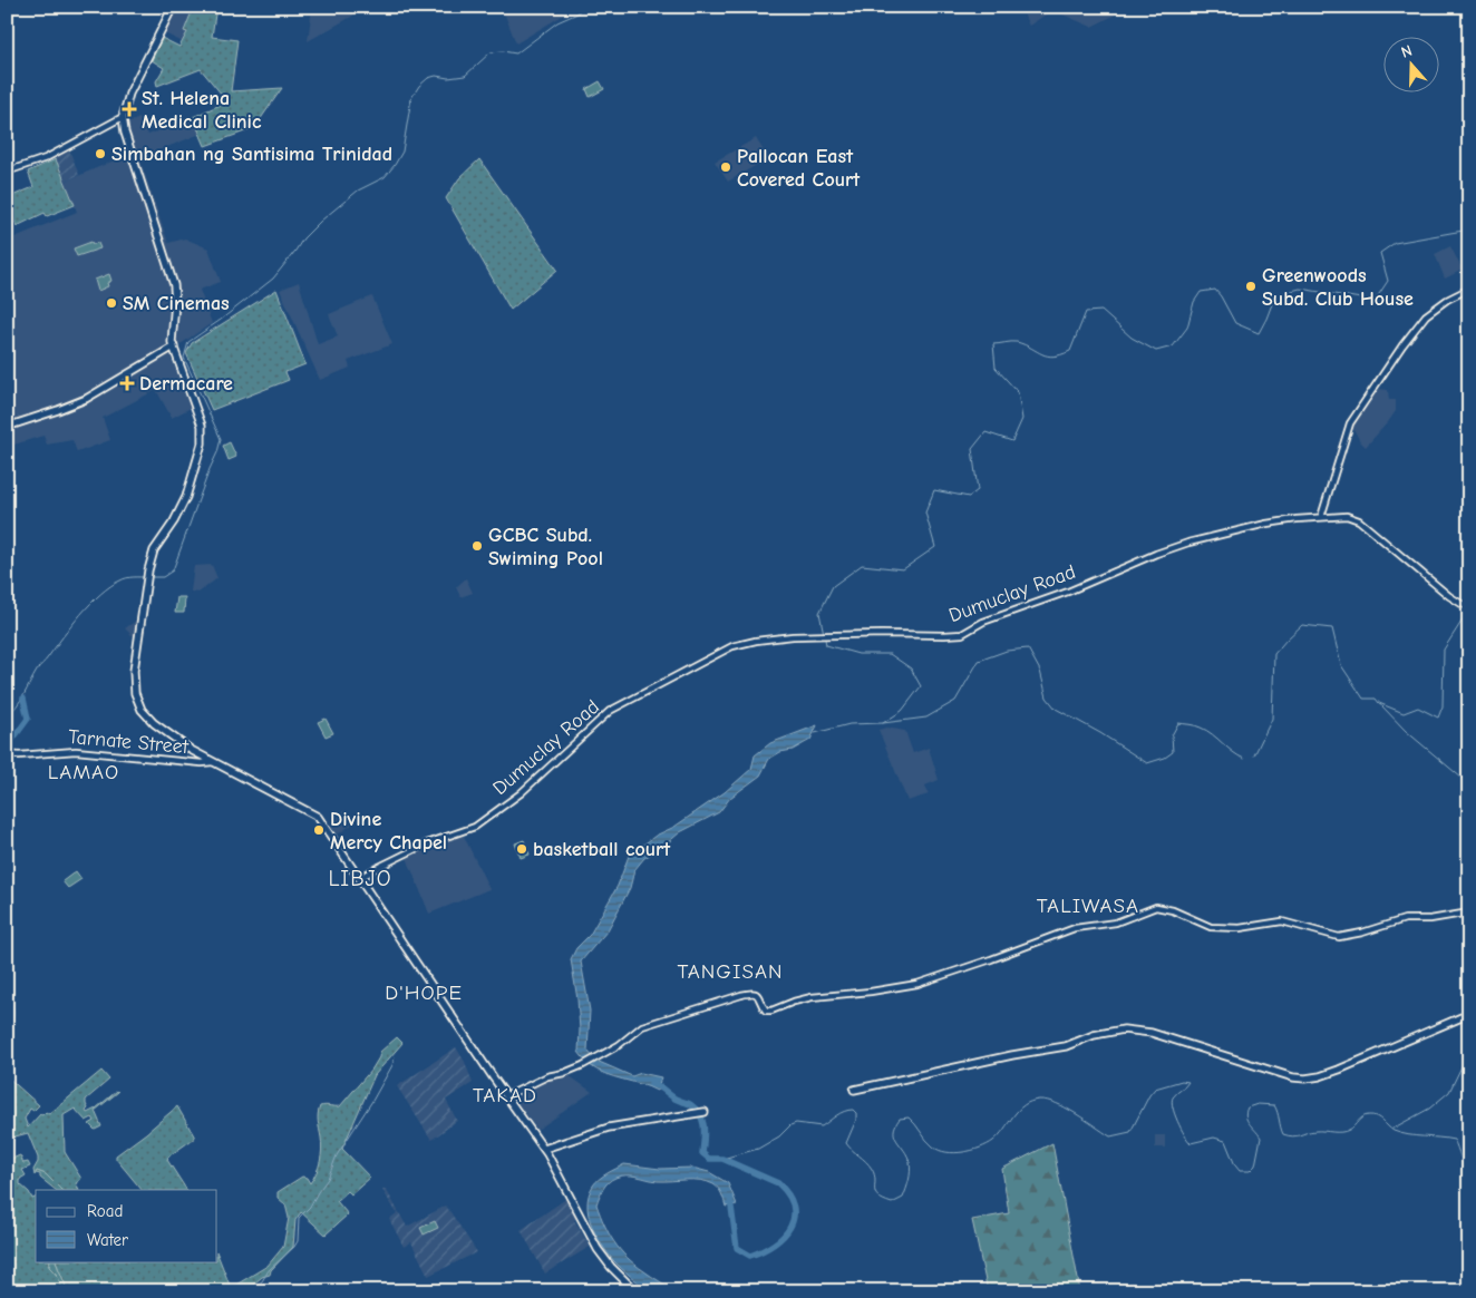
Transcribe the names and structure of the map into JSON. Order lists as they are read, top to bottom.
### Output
{
  "streets": {
    "street": ["Dumuclay Road", "Tarnate Street"]
  },
  "districts": [
    "LAMAO",
    "LIBJO",
    "TALIWASA",
    "TANGISAN",
    "D'HOPE",
    "TAKAD"
  ],
  "places": {
    "health": ["St. Helena Medical Clinic", "Dermacare"],
    "other": [
      "Simbahan ng Santisima Trinidad",
      "Pallocan East Covered Court",
      "Greenwoods Subd. Club House",
      "SM Cinemas",
      "GCBC Subd. Swiming Pool",
      "Divine Mercy Chapel",
      "basketball court"
    ]
  },
  "legend": ["Road", "Water"],
  "north": "top"
}
